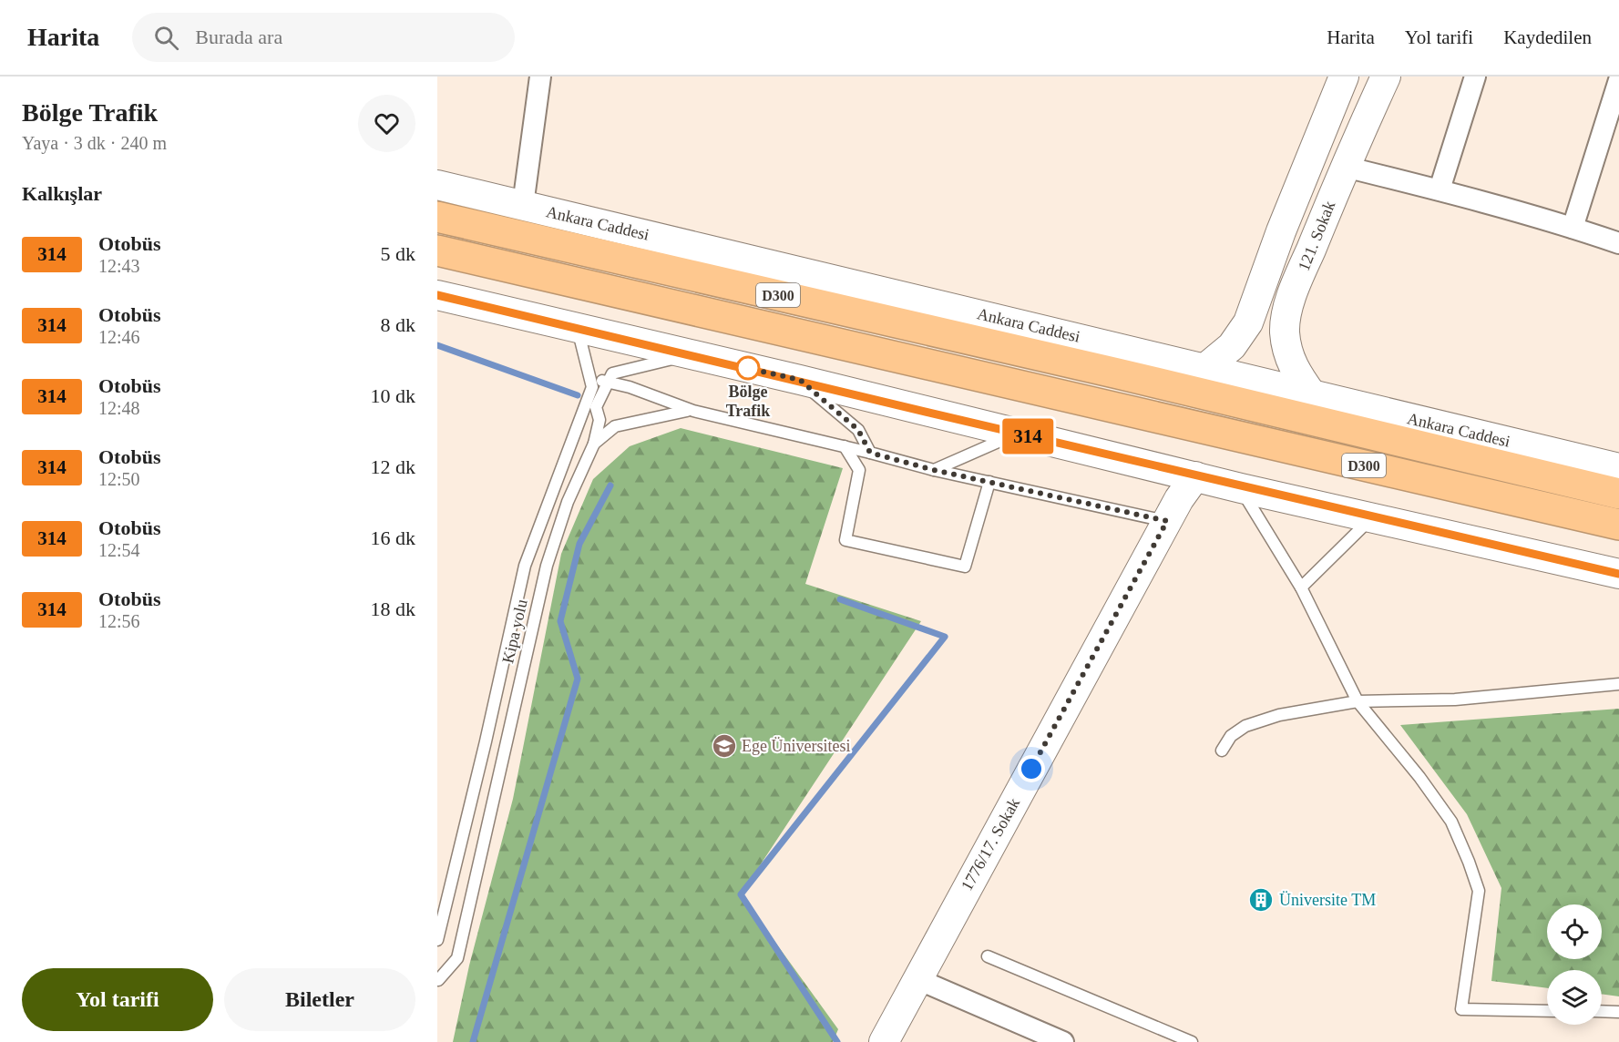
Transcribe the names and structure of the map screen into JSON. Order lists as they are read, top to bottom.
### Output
{
  "streets": {
    "highway": ["Ankara Caddesi", "D300"],
    "main road": ["121. Sokak", "1776/17. Sokak"],
    "lane": ["Kipa yolu"]
  },
  "crossings": [
    ["Ankara Caddesi", "121. Sokak"]
  ],
  "places": {
    "other": ["Bölge Trafik"],
    "school or university": ["Ege Üniversitesi"],
    "building": ["Üniversite TM"]
  },
  "lines": ["bus line 314"],
  "page": {
    "header": "Harita",
    "search": "Burada ara",
    "nav": ["Harita", "Yol tarifi", "Kaydedilen"],
    "heading": [
      ["Bölge Trafik", "Yaya · 3 dk · 240 m"],
      "Kalkışlar"
    ],
    "on_map": "314",
    "list": [
      {
        "mark": "314",
        "name": "Otobüs",
        "note": "12:43",
        "value": "5 dk"
      },
      {
        "mark": "314",
        "name": "Otobüs",
        "note": "12:46",
        "value": "8 dk"
      },
      {
        "mark": "314",
        "name": "Otobüs",
        "note": "12:48",
        "value": "10 dk"
      },
      {
        "mark": "314",
        "name": "Otobüs",
        "note": "12:50",
        "value": "12 dk"
      },
      {
        "mark": "314",
        "name": "Otobüs",
        "note": "12:54",
        "value": "16 dk"
      },
      {
        "mark": "314",
        "name": "Otobüs",
        "note": "12:56",
        "value": "18 dk"
      }
    ],
    "buttons": ["Yol tarifi", "Biletler"]
  }
}
